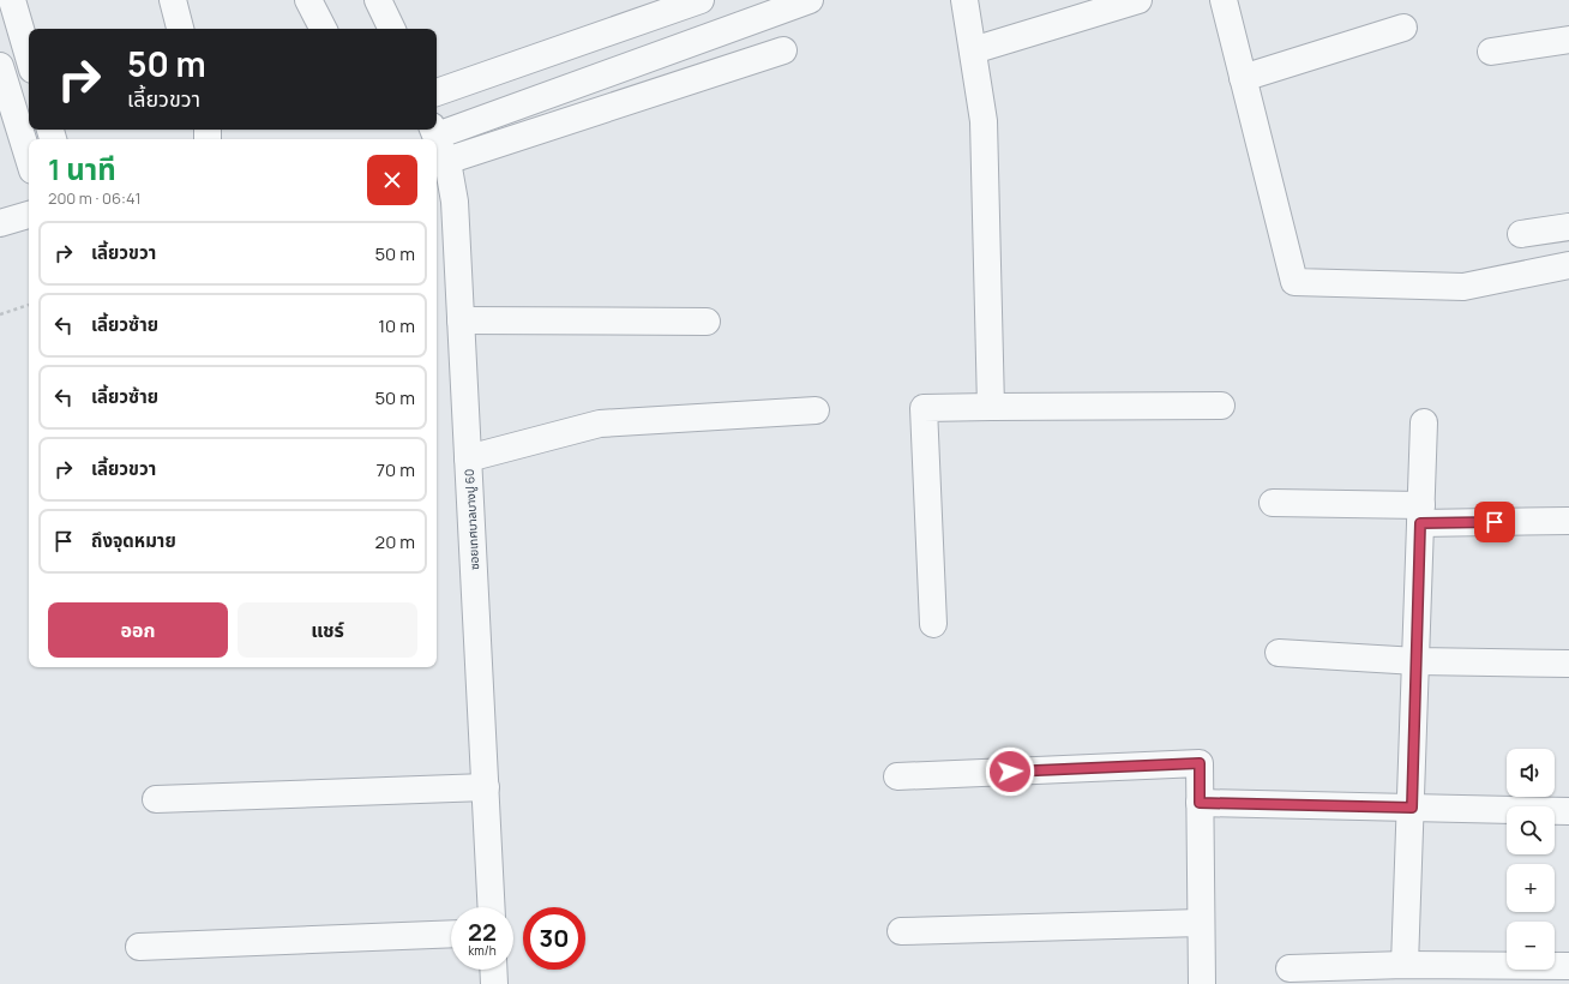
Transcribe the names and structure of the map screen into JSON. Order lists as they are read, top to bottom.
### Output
{
  "streets": {
    "street": ["ซอยเทศบาลบางปู 60"]
  },
  "page": {
    "turn": ["50 m", "เลี้ยวขวา"],
    "heading": ["1 นาที", "200 m · 06:41"],
    "list": [
      {
        "name": "เลี้ยวขวา",
        "value": "50 m"
      },
      {
        "name": "เลี้ยวซ้าย",
        "value": "10 m"
      },
      {
        "name": "เลี้ยวซ้าย",
        "value": "50 m"
      },
      {
        "name": "เลี้ยวขวา",
        "value": "70 m"
      },
      {
        "name": "ถึงจุดหมาย",
        "value": "20 m"
      }
    ],
    "buttons": ["ออก", "แชร์"],
    "map_buttons": ["+", "−"],
    "speed": "22 km/h",
    "limit": "30"
  }
}
